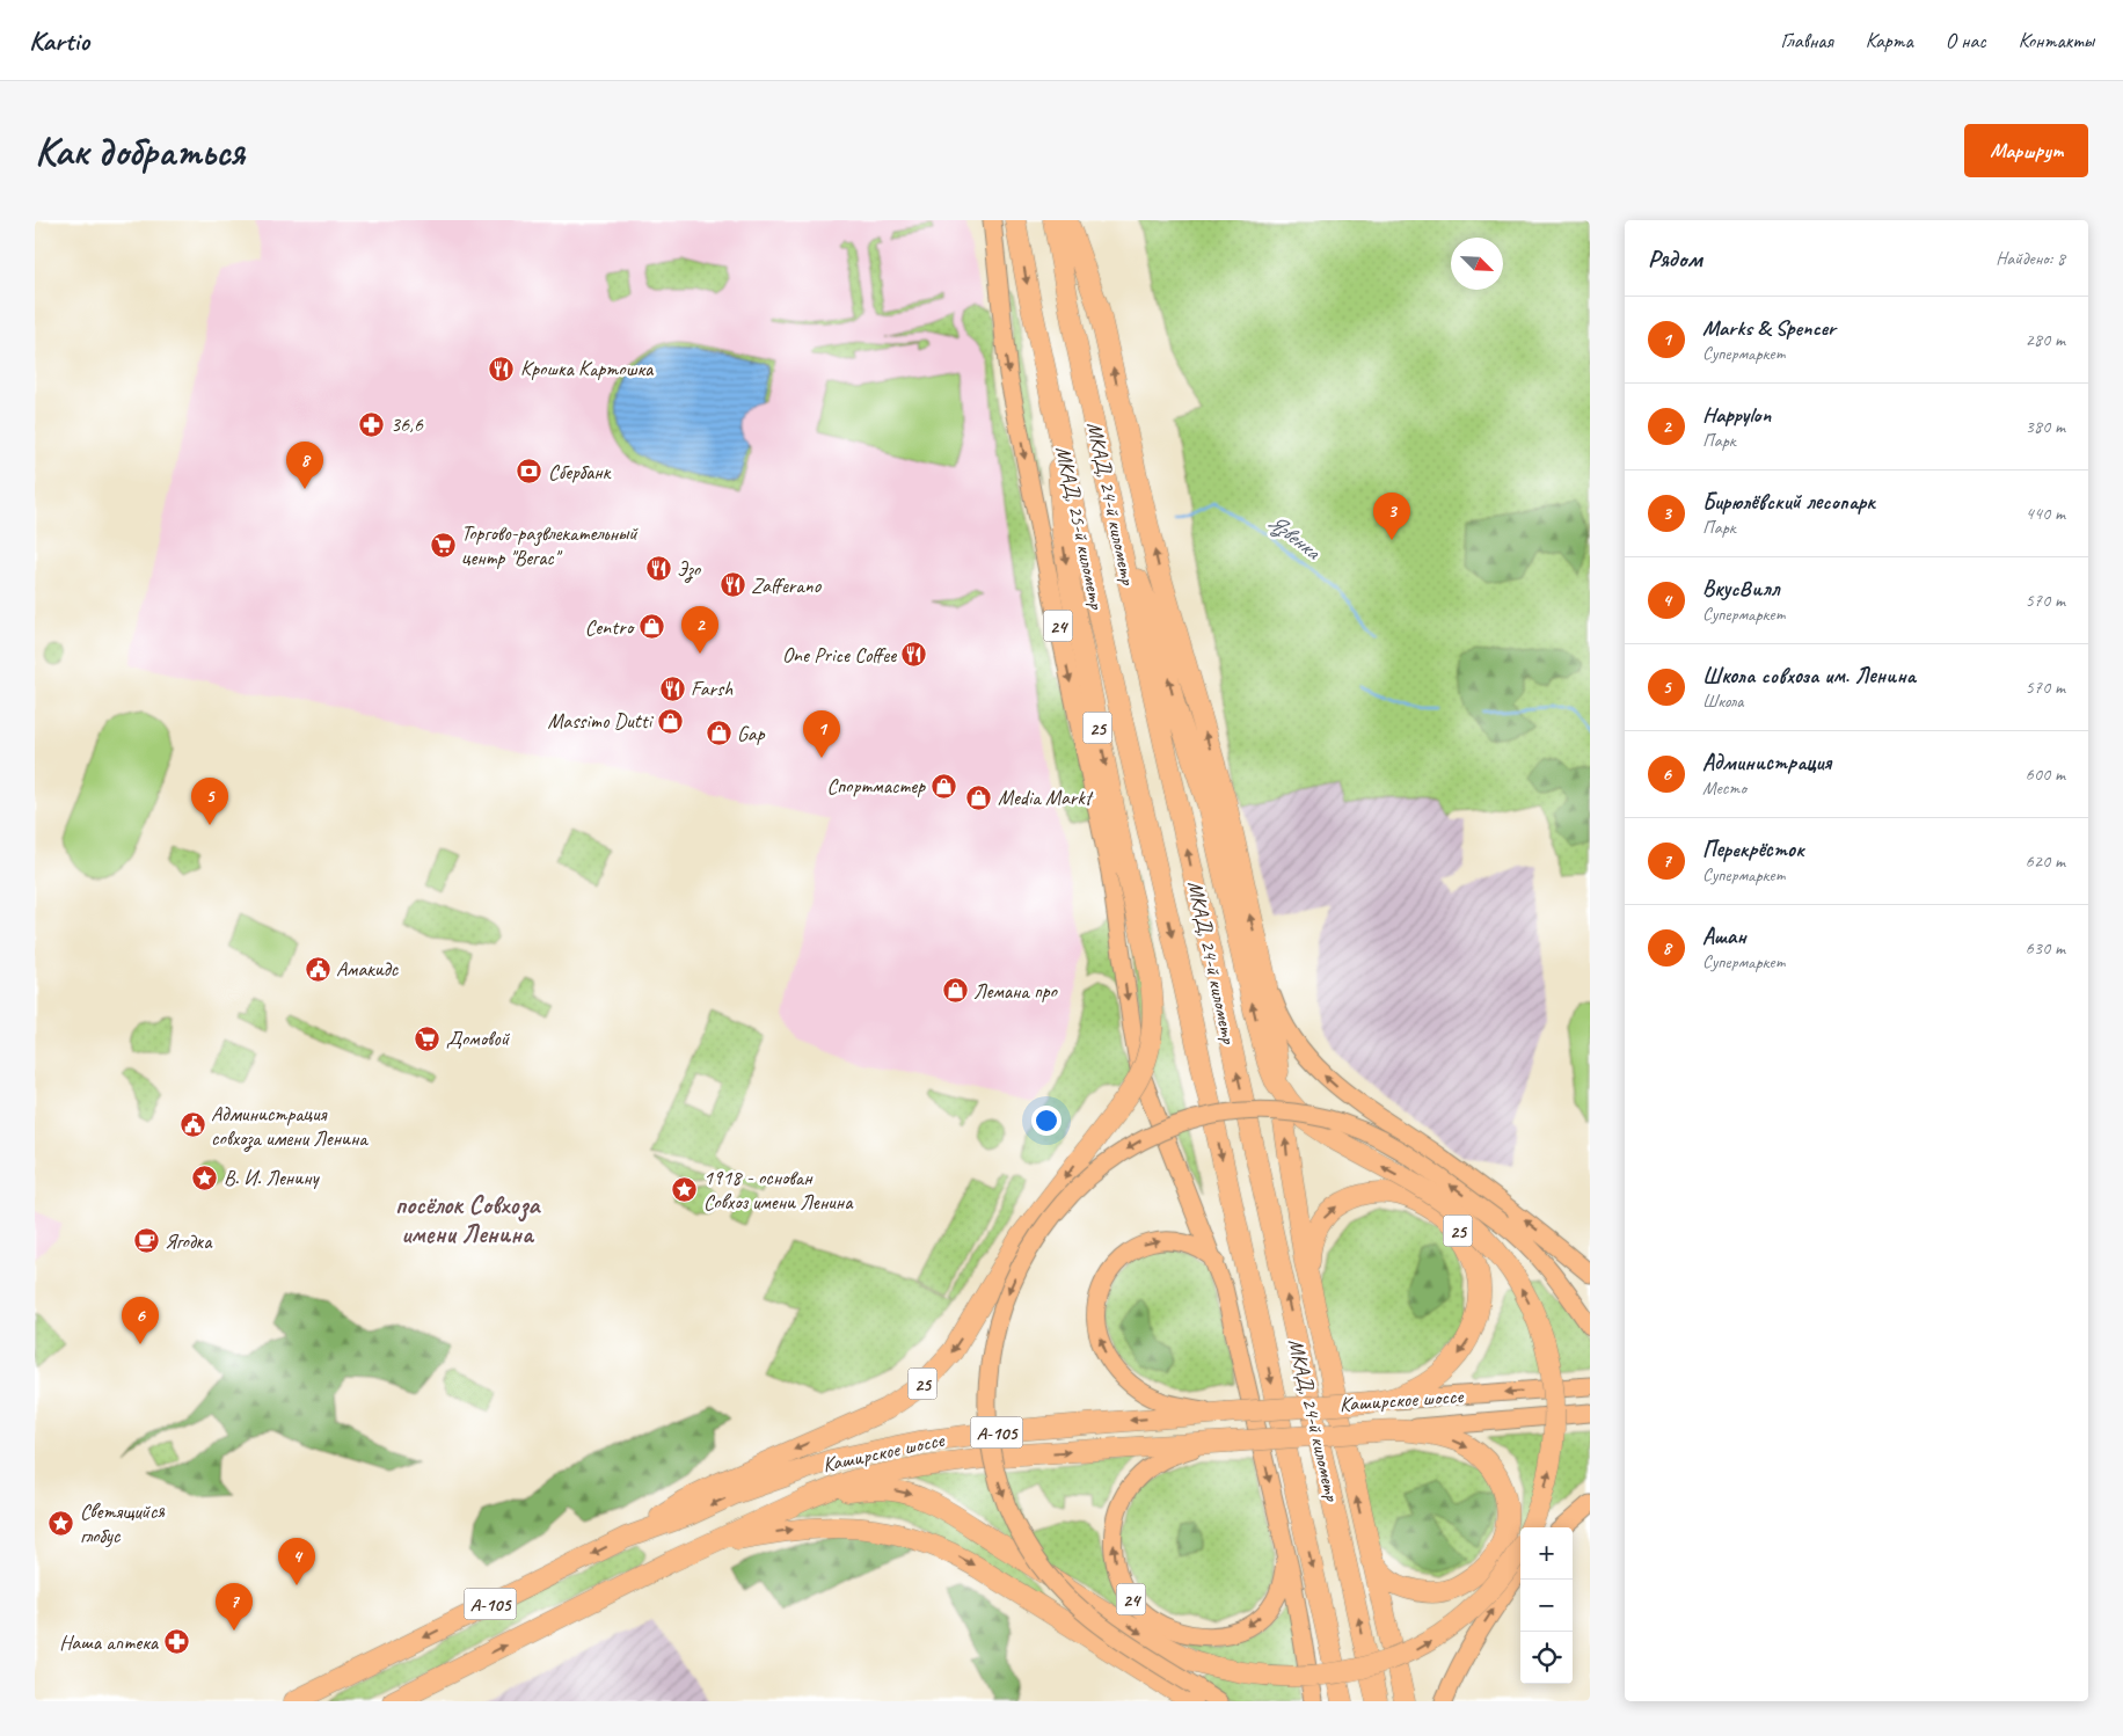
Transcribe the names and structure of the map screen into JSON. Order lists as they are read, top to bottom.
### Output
{
  "streets": {
    "highway": [
      "МКАД, 24-й километр",
      "МКАД, 25-й километр",
      "25",
      "Каширское шоссе",
      "А-105"
    ],
    "main road": ["24"]
  },
  "crossings": [
    ["МКАД, 24-й километр", "МКАД, 25-й километр"],
    ["МКАД, 25-й километр", "25"],
    ["24", "Каширское шоссе"],
    ["25", "Каширское шоссе"]
  ],
  "districts": ["посёлок Совхоза имени Ленина"],
  "water": ["Язвенка"],
  "places": {
    "restaurant": [
      "Крошка Картошка",
      "Эзо",
      "Zafferano",
      "One Price Coffee",
      "Farsh"
    ],
    "pharmacy": ["36,6", "Наша аптека"],
    "bank": ["Сбербанк"],
    "supermarket": ["Торгово-развлекательный центр \"Вегас\"", "Домовой"],
    "shop": [
      "Centro",
      "Massimo Dutti",
      "Gap",
      "Спортмастер",
      "Мedia Мarkt",
      "Лемана про"
    ],
    "public building": ["Амакидс", "Администрация совхоза имени Ленина"],
    "place": ["В. И. Ленину", "1918 - основан Совхоз имени Ленина", "Светящийся глобус"],
    "cafe": ["Ягодка"]
  },
  "north": "bottom right",
  "page": {
    "header": "Kartio",
    "nav": [
      "Главная",
      "Карта",
      "О нас",
      "Контакты"
    ],
    "buttons": "Маршрут",
    "title": "Как добраться",
    "heading": ["Рядом", "Найдено: 8"],
    "list": [
      {
        "mark": "1",
        "name": "Marks & Spencer",
        "note": "Супермаркет",
        "value": "280 m"
      },
      {
        "mark": "2",
        "name": "Happylon",
        "note": "Парк",
        "value": "380 m"
      },
      {
        "mark": "3",
        "name": "Бирюлёвский лесопарк",
        "note": "Парк",
        "value": "440 m"
      },
      {
        "mark": "4",
        "name": "ВкусВилл",
        "note": "Супермаркет",
        "value": "570 m"
      },
      {
        "mark": "5",
        "name": "Школа совхоза им. Ленина",
        "note": "Школа",
        "value": "570 m"
      },
      {
        "mark": "6",
        "name": "Администрация",
        "note": "Место",
        "value": "600 m"
      },
      {
        "mark": "7",
        "name": "Перекрёсток",
        "note": "Супермаркет",
        "value": "620 m"
      },
      {
        "mark": "8",
        "name": "Ашан",
        "note": "Супермаркет",
        "value": "630 m"
      }
    ],
    "pins": [
      "8",
      "3",
      "2",
      "1",
      "5",
      "6",
      "4",
      "7"
    ],
    "map_buttons": ["+", "−"]
  }
}
